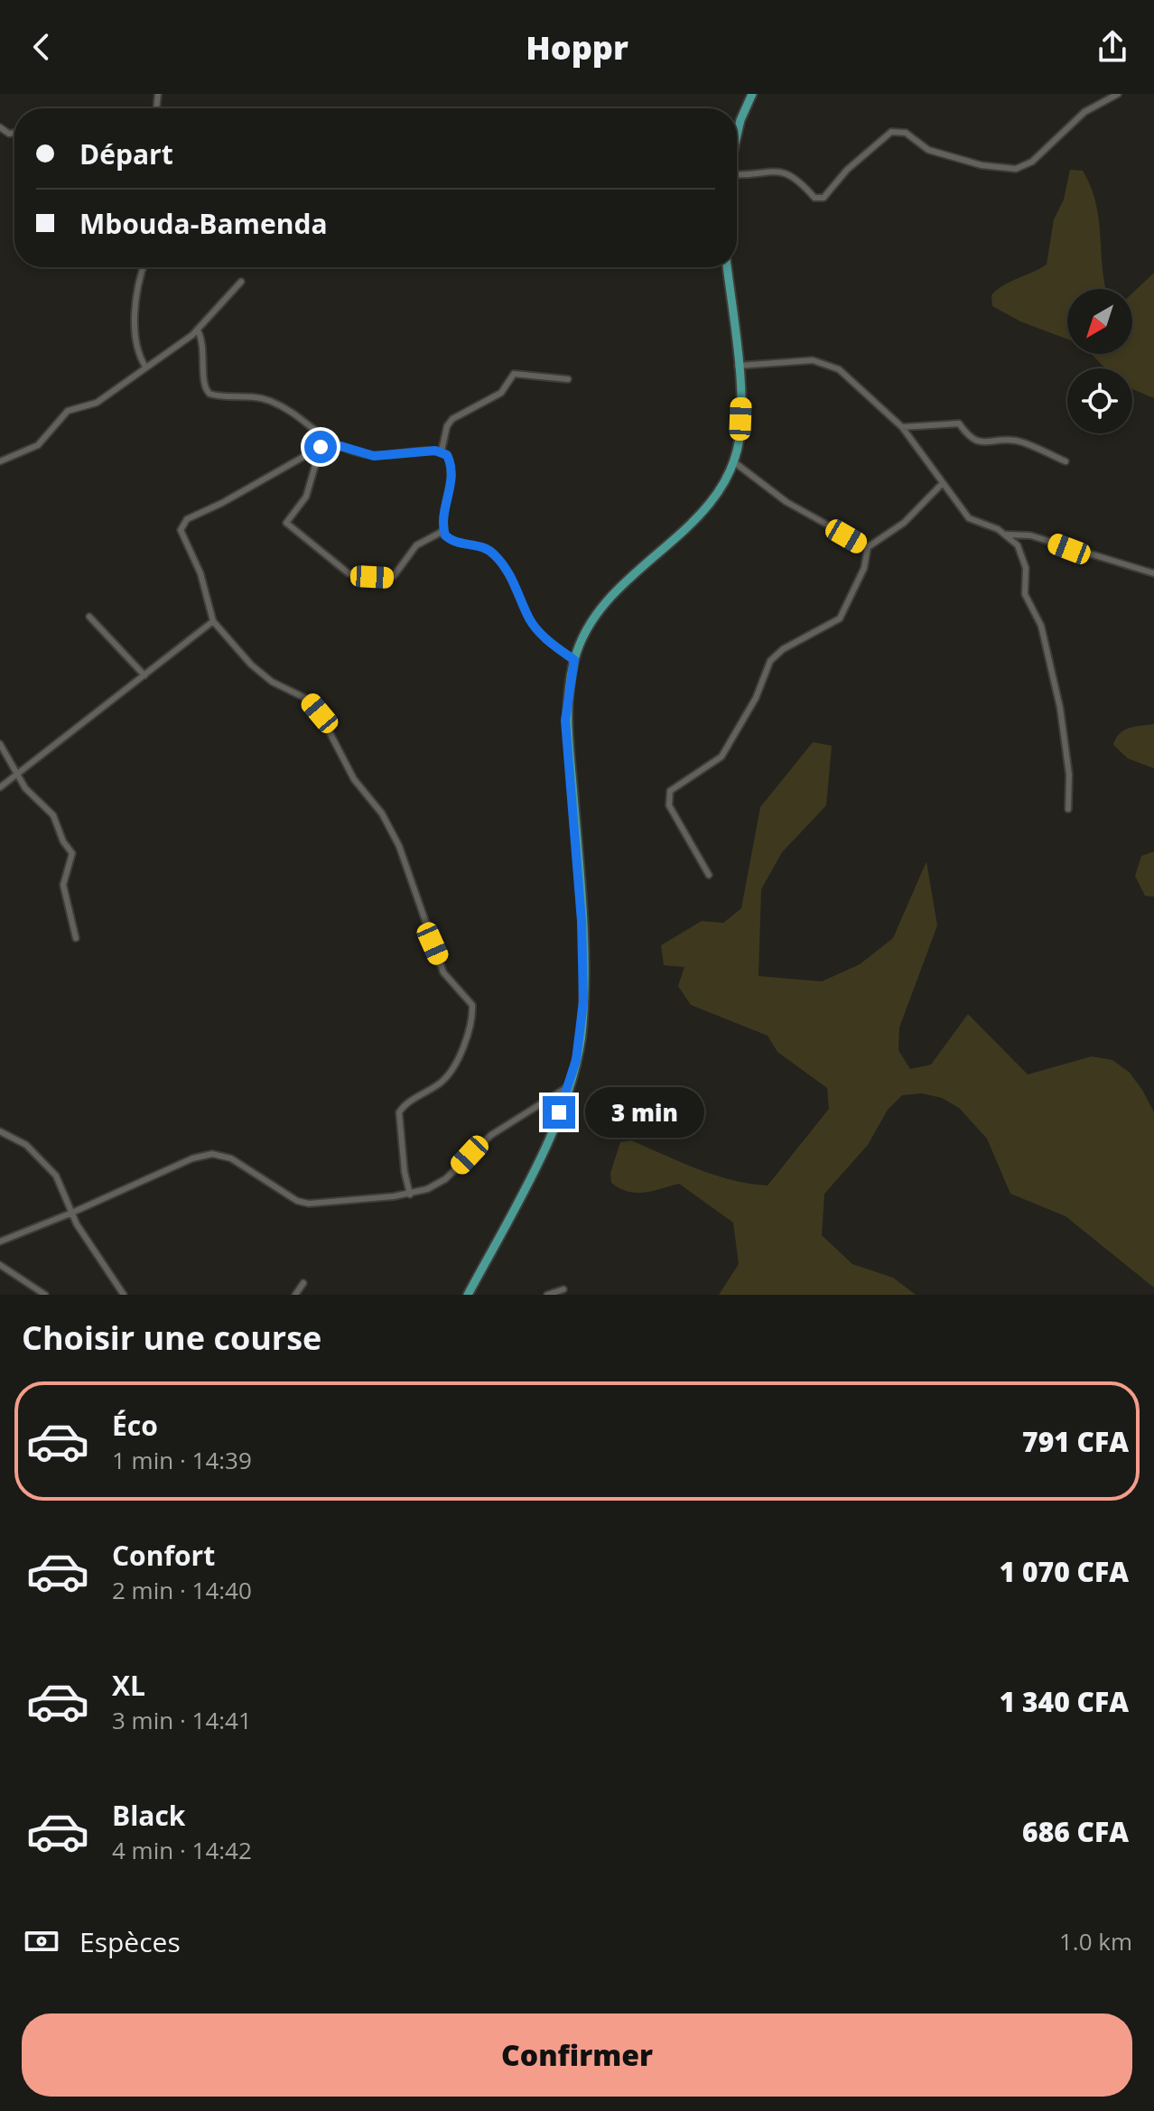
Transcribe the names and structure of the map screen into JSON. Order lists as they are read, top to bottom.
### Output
{
  "north": "bottom left",
  "page": {
    "header": "Hoppr",
    "banner": ["Départ", "Mbouda-Bamenda"],
    "bubble": "3 min",
    "heading": "Choisir une course",
    "list": [
      {
        "name": "Éco",
        "note": "1 min · 14:39",
        "value": "791 CFA"
      },
      {
        "name": "Confort",
        "note": "2 min · 14:40",
        "value": "1 070 CFA"
      },
      {
        "name": "XL",
        "note": "3 min · 14:41",
        "value": "1 340 CFA"
      },
      {
        "name": "Black",
        "note": "4 min · 14:42",
        "value": "686 CFA"
      }
    ],
    "pay": ["Espèces", "1.0 km"],
    "buttons": "Confirmer"
  }
}
